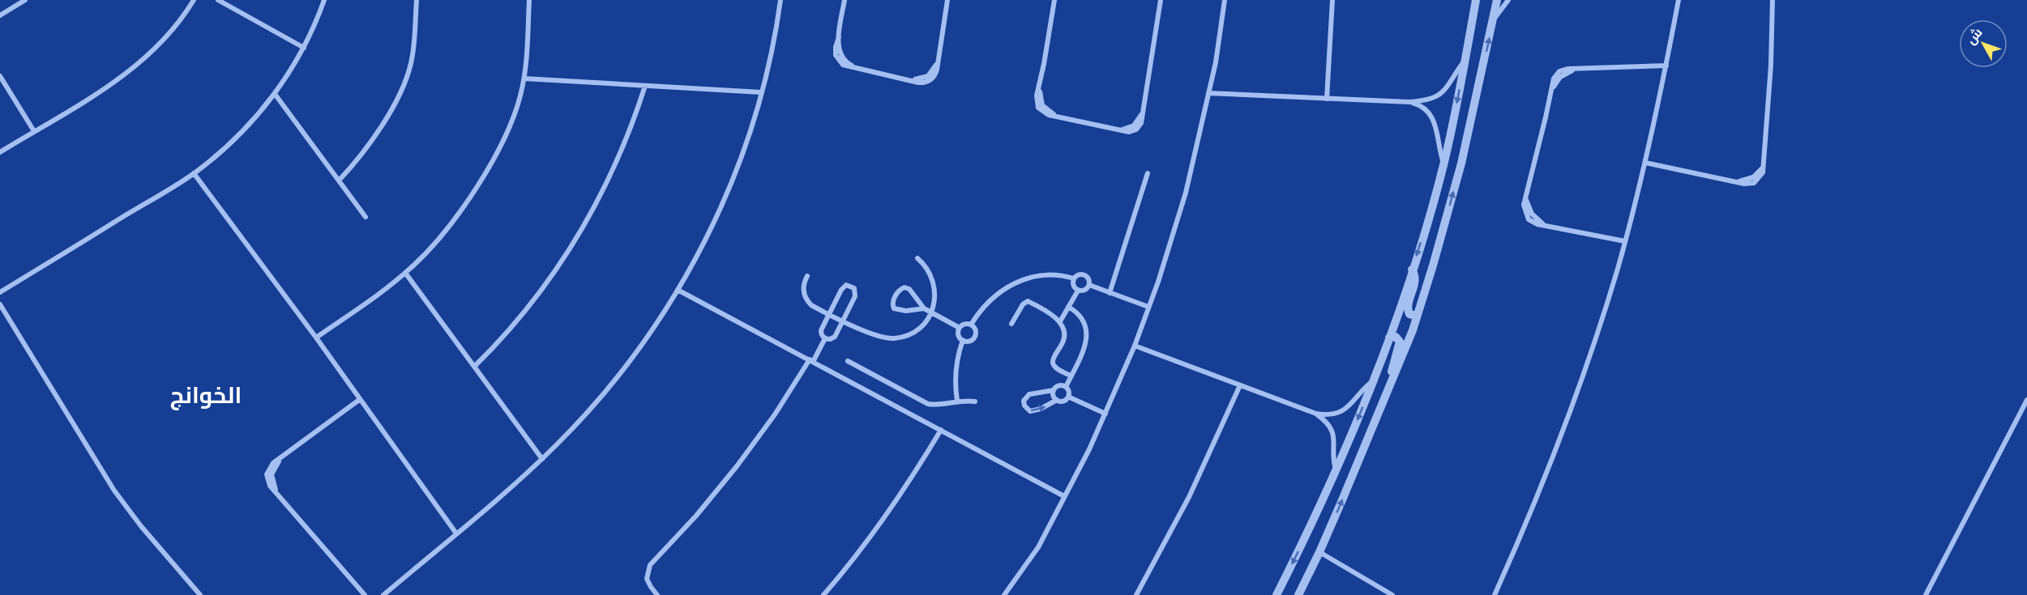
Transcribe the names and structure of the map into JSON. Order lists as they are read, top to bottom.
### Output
{
  "districts": ["الخوانج"],
  "north": "top left"
}
